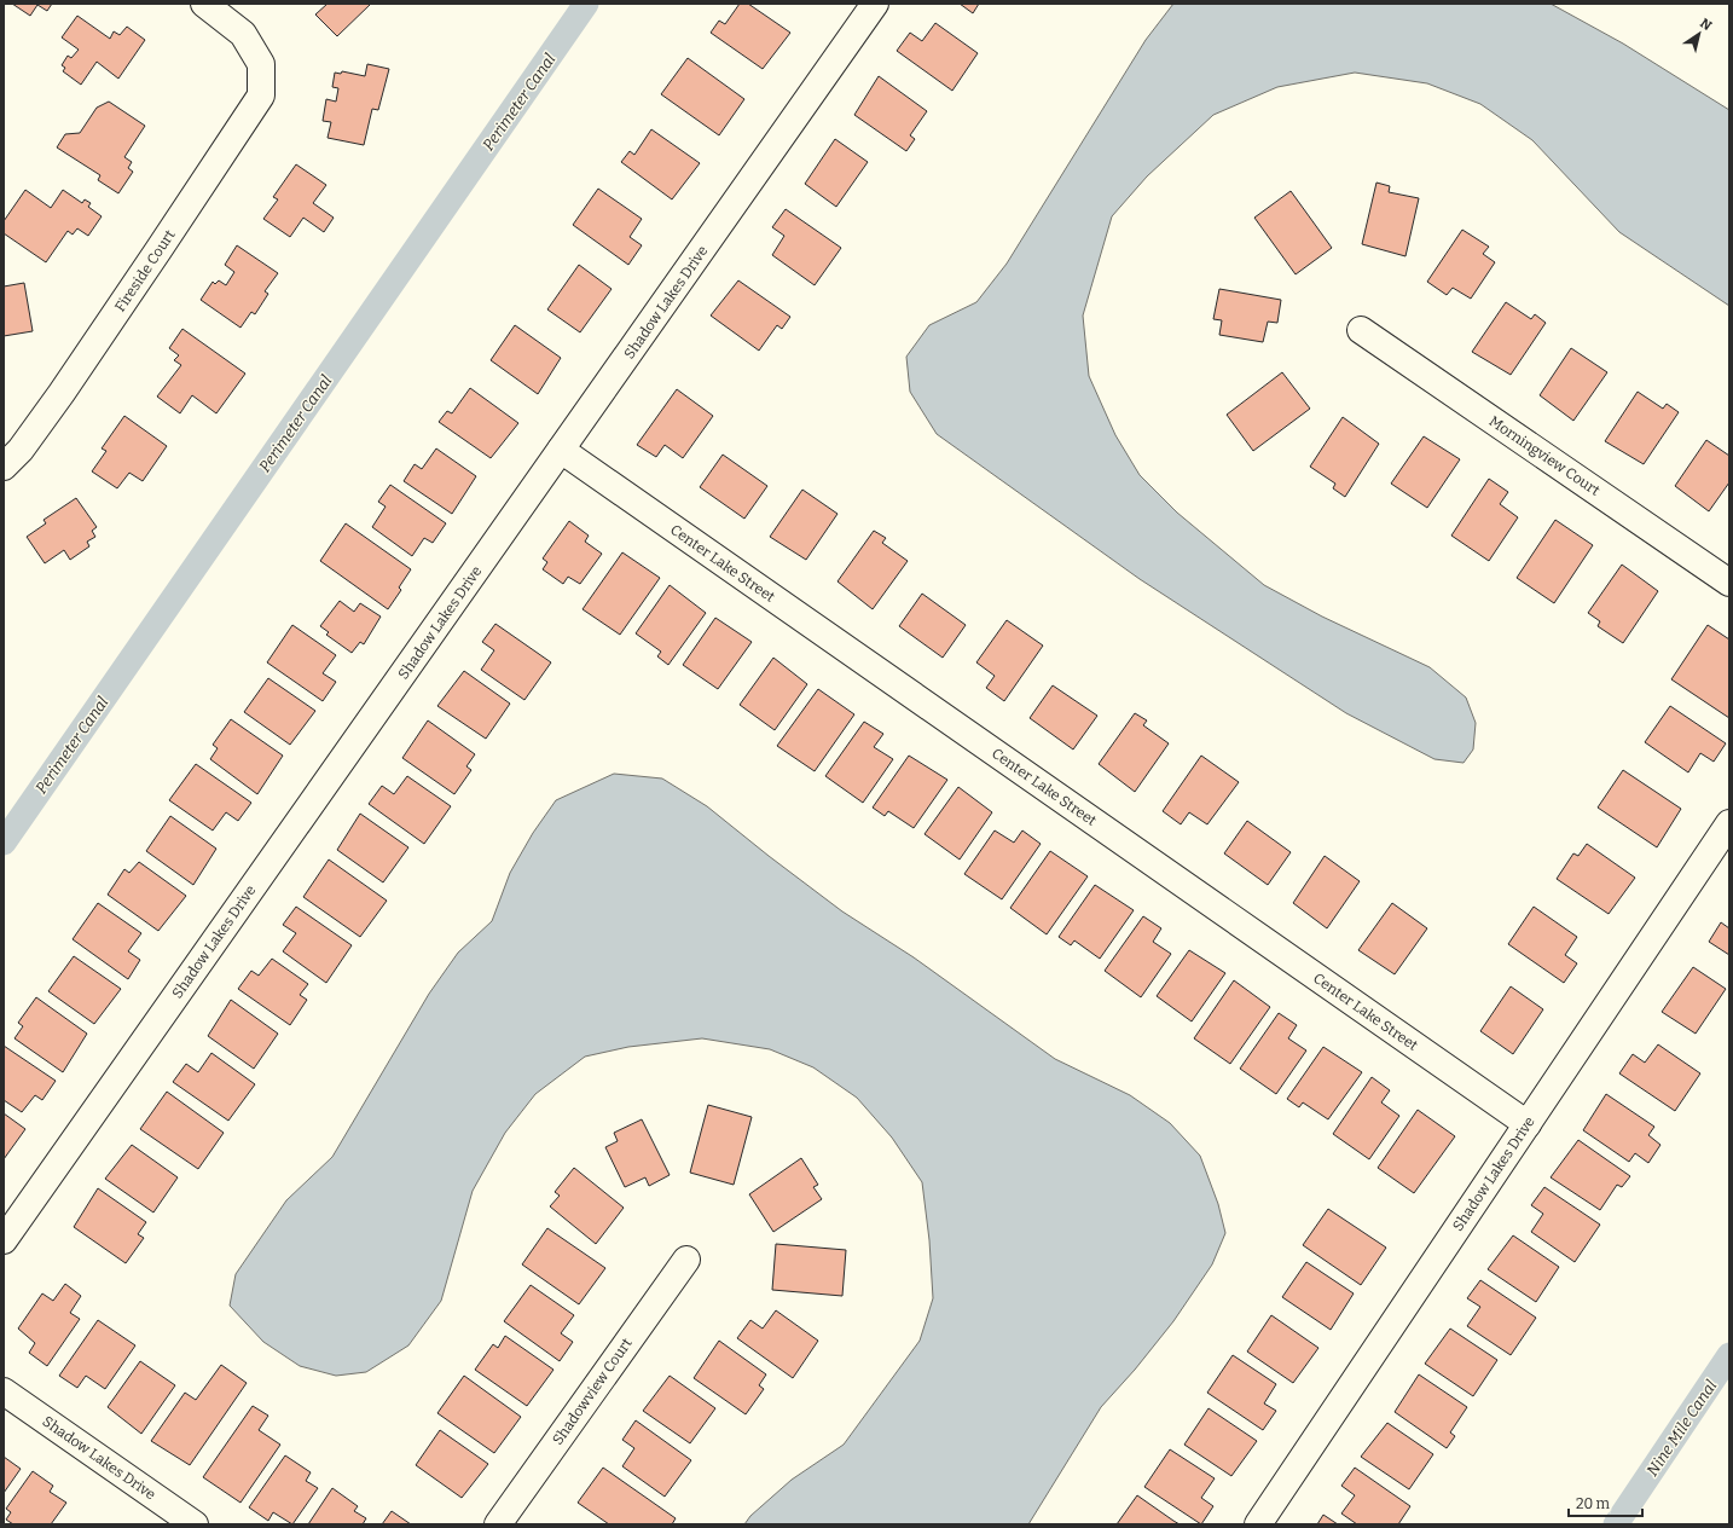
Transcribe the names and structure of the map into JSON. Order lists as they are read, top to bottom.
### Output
{
  "streets": {
    "street": [
      "Fireside Court",
      "Shadow Lakes Drive",
      "Morningview Court",
      "Center Lake Street",
      "Shadowview Court"
    ]
  },
  "crossings": [
    ["Shadow Lakes Drive", "Center Lake Street"]
  ],
  "water": ["Perimeter Canal", "Nine Mile Canal"],
  "scale_bar": "20 m",
  "north": "top right"
}
